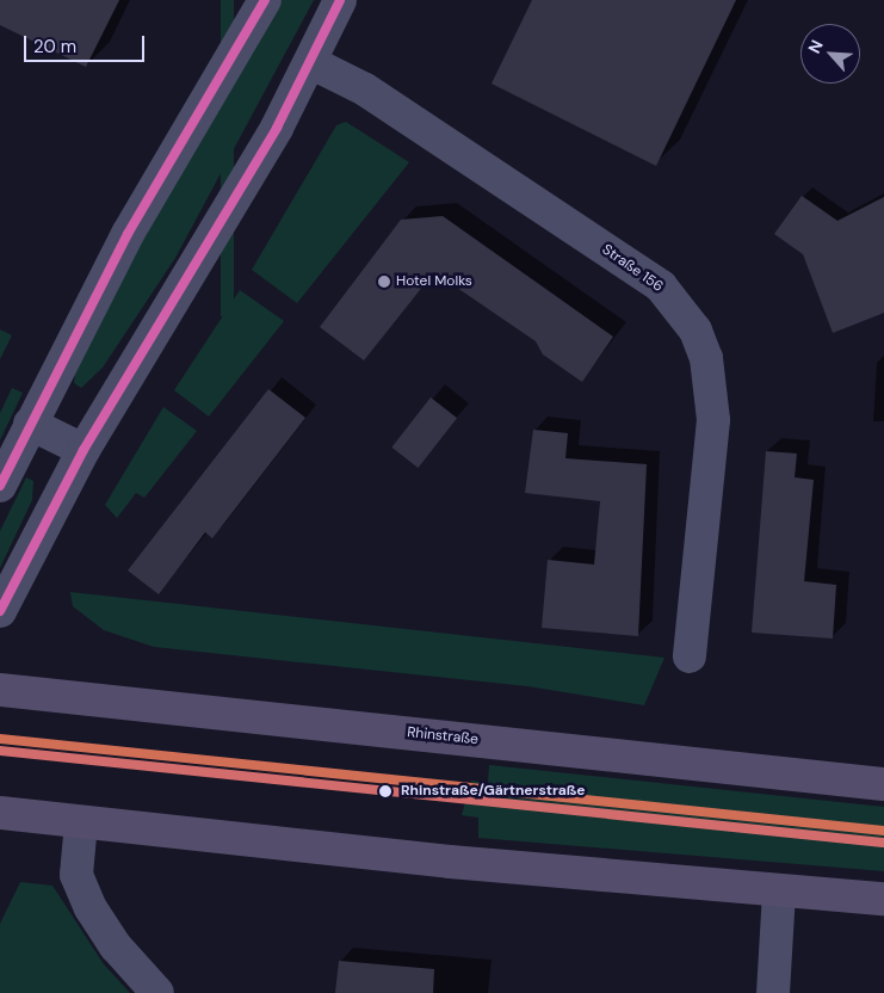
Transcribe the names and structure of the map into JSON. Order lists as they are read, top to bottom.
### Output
{
  "streets": {
    "main road": ["Rhinstraße"],
    "street": ["Straße 156"]
  },
  "places": ["Hotel Molks", "Rhinstraße/Gärtnerstraße"],
  "scale_bar": "20 m",
  "north": "top left"
}
